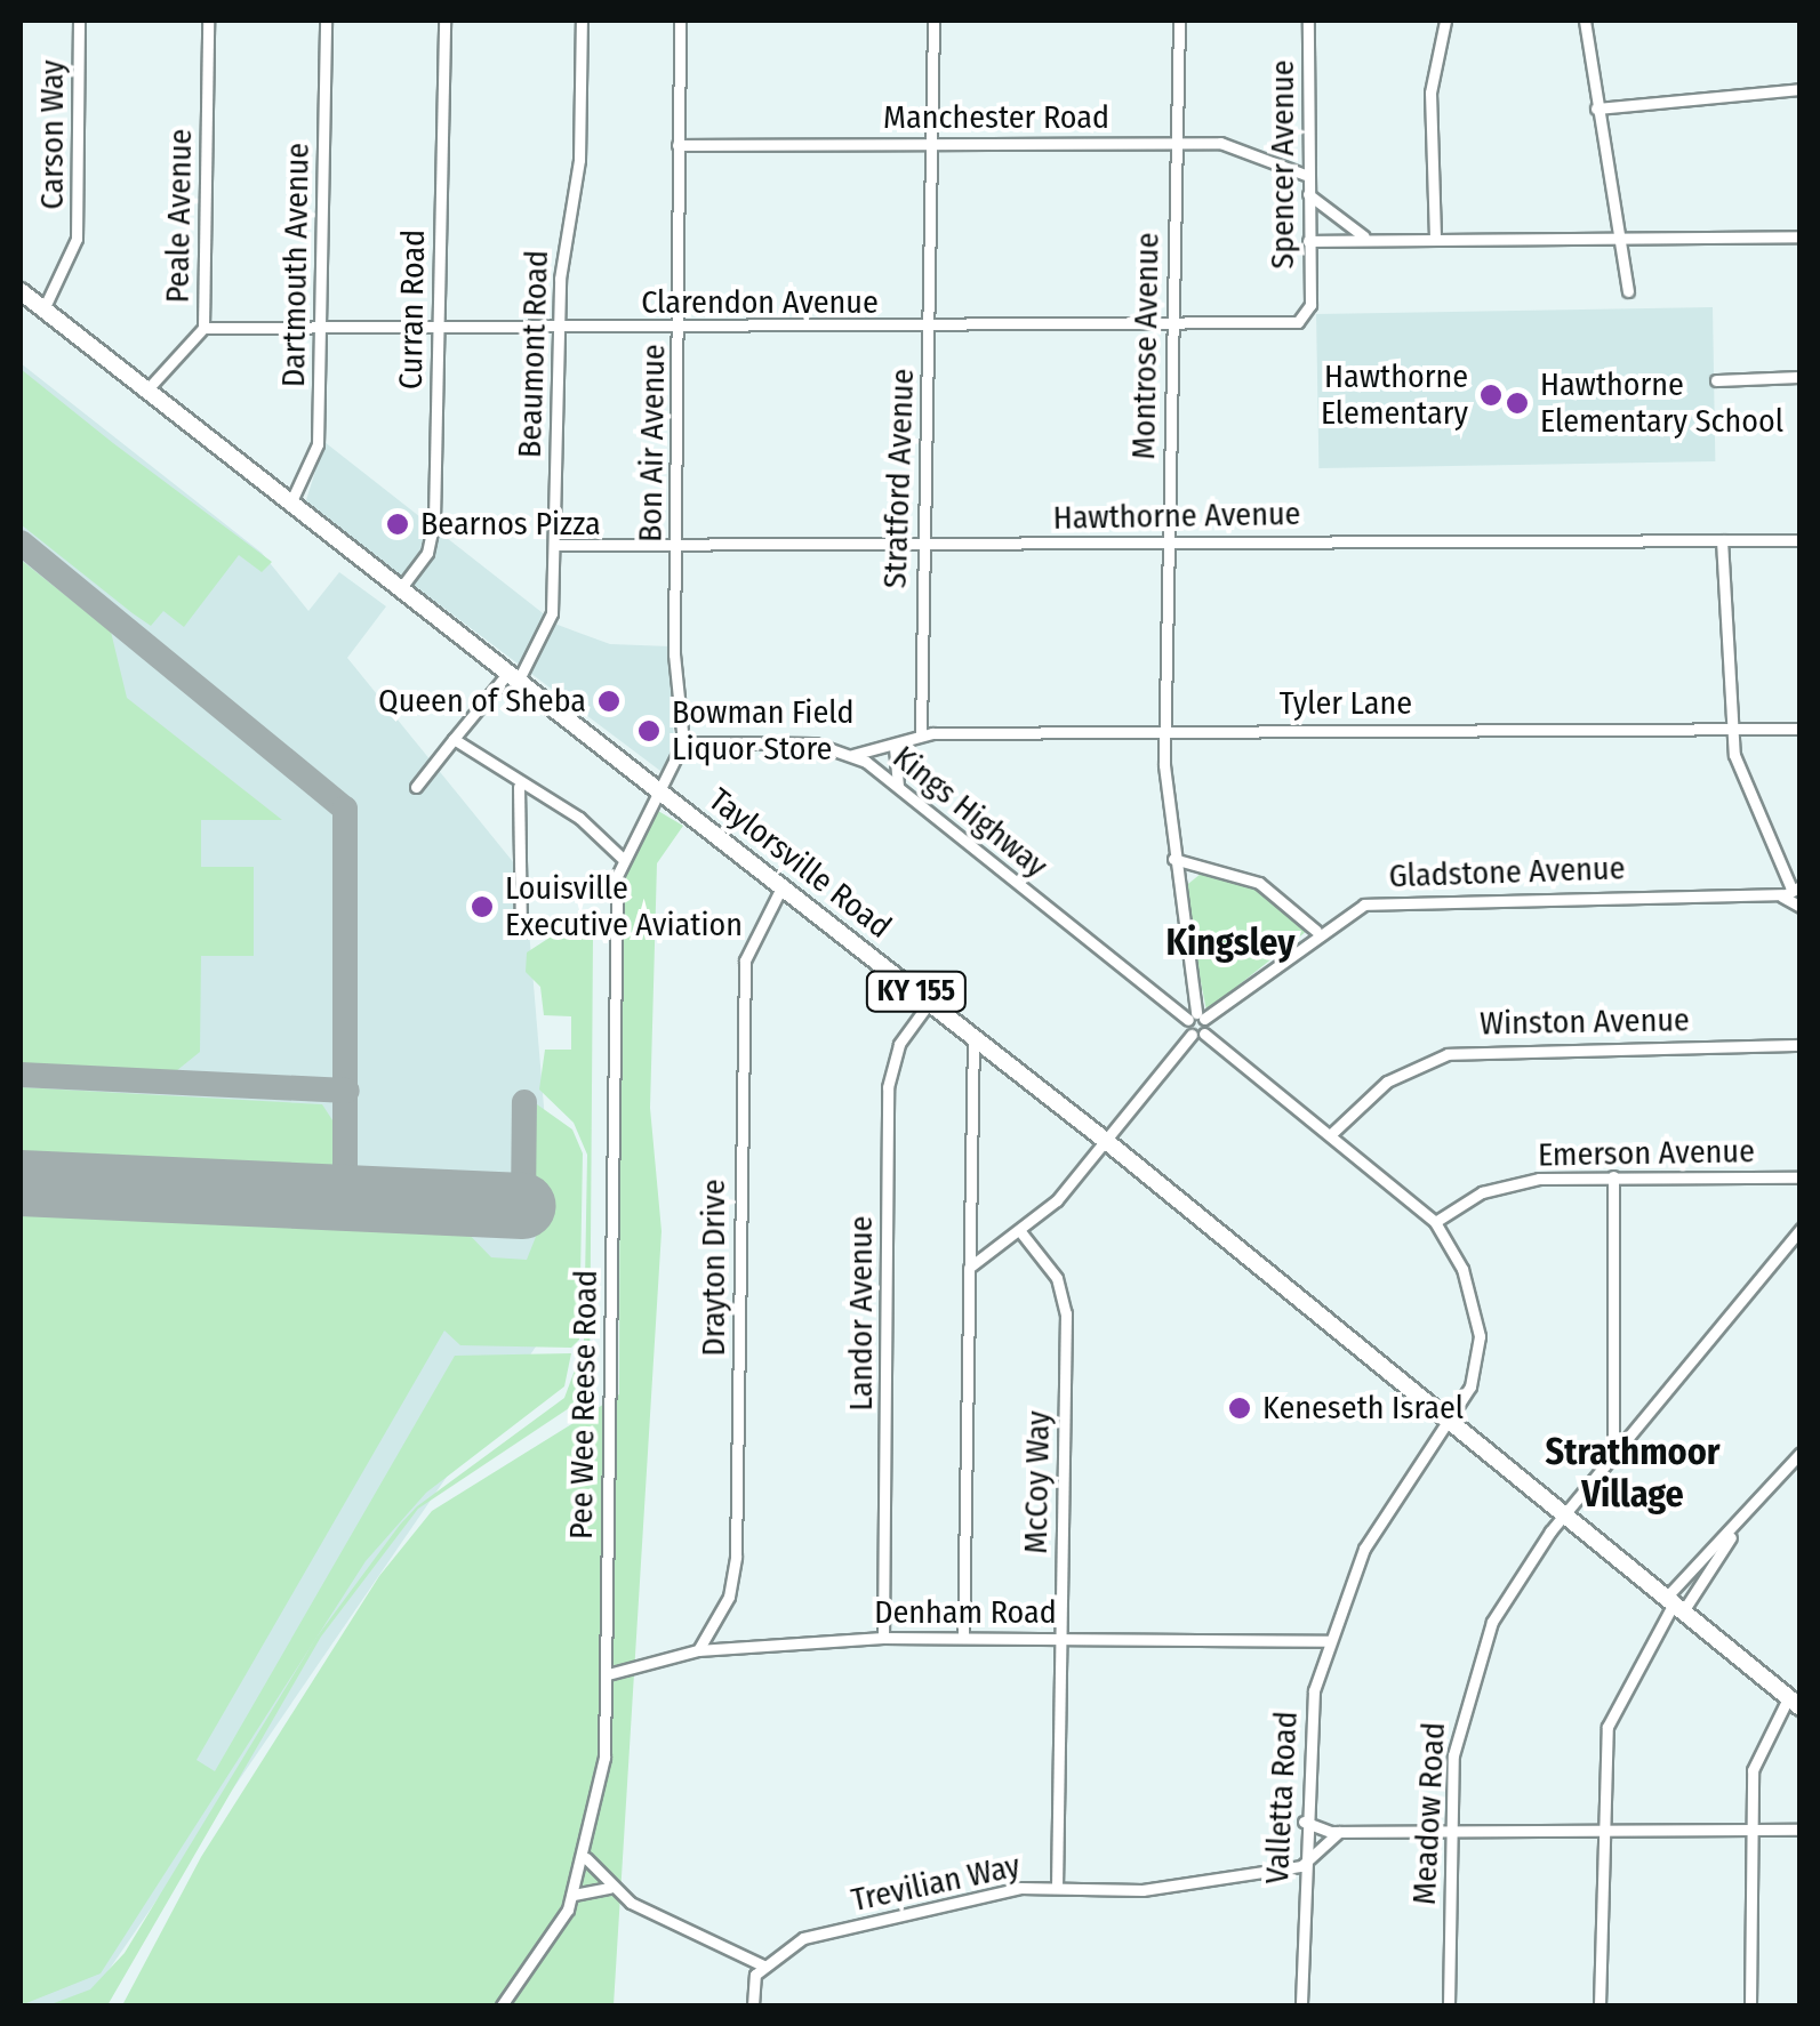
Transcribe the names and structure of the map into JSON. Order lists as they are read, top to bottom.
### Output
{
  "streets": {
    "main road": ["Taylorsville Road", "KY 155"],
    "street": [
      "Manchester Road",
      "Carson Way",
      "Spencer Avenue",
      "Peale Avenue",
      "Dartmouth Avenue",
      "Clarendon Avenue",
      "Curran Road",
      "Montrose Avenue",
      "Beaumont Road",
      "Bon Air Avenue",
      "Stratford Avenue",
      "Hawthorne Avenue",
      "Tyler Lane",
      "Kings Highway",
      "Gladstone Avenue",
      "Winston Avenue",
      "Emerson Avenue",
      "Drayton Drive",
      "Landor Avenue",
      "Pee Wee Reese Road",
      "McCoy Way",
      "Denham Road",
      "Valletta Road",
      "Meadow Road",
      "Trevilian Way"
    ]
  },
  "crossings": [
    ["Manchester Road", "Spencer Avenue"],
    ["Manchester Road", "Montrose Avenue"],
    ["Manchester Road", "Bon Air Avenue"],
    ["Manchester Road", "Stratford Avenue"],
    ["Carson Way", "Taylorsville Road"],
    ["Spencer Avenue", "Clarendon Avenue"],
    ["Peale Avenue", "Clarendon Avenue"],
    ["Peale Avenue", "Taylorsville Road"],
    ["Dartmouth Avenue", "Clarendon Avenue"],
    ["Dartmouth Avenue", "Taylorsville Road"],
    ["Clarendon Avenue", "Curran Road"],
    ["Clarendon Avenue", "Montrose Avenue"],
    ["Clarendon Avenue", "Beaumont Road"],
    ["Clarendon Avenue", "Bon Air Avenue"],
    ["Clarendon Avenue", "Stratford Avenue"],
    ["Curran Road", "Taylorsville Road"],
    ["Montrose Avenue", "Hawthorne Avenue"],
    ["Montrose Avenue", "Tyler Lane"],
    ["Montrose Avenue", "Kings Highway"],
    ["Montrose Avenue", "Gladstone Avenue"],
    ["Beaumont Road", "Hawthorne Avenue"],
    ["Beaumont Road", "Taylorsville Road"],
    ["Bon Air Avenue", "Hawthorne Avenue"],
    ["Bon Air Avenue", "Kings Highway"],
    ["Bon Air Avenue", "Taylorsville Road"],
    ["Stratford Avenue", "Hawthorne Avenue"],
    ["Stratford Avenue", "Tyler Lane"],
    ["Tyler Lane", "Kings Highway"],
    ["Kings Highway", "Gladstone Avenue"],
    ["Taylorsville Road", "Drayton Drive"],
    ["Taylorsville Road", "Landor Avenue"],
    ["Taylorsville Road", "Valletta Road"],
    ["Taylorsville Road", "Meadow Road"],
    ["Drayton Drive", "Denham Road"],
    ["Landor Avenue", "Denham Road"],
    ["Pee Wee Reese Road", "Denham Road"],
    ["McCoy Way", "Denham Road"],
    ["McCoy Way", "Trevilian Way"],
    ["Denham Road", "Valletta Road"],
    ["Valletta Road", "Trevilian Way"]
  ],
  "districts": ["Kingsley", "Strathmoor Village"],
  "places": [
    "Hawthorne Elementary",
    "Hawthorne Elementary School",
    "Bearnos Pizza",
    "Queen of Sheba",
    "Bowman Field Liquor Store",
    "Louisville Executive Aviation",
    "Keneseth Israel"
  ]
}
